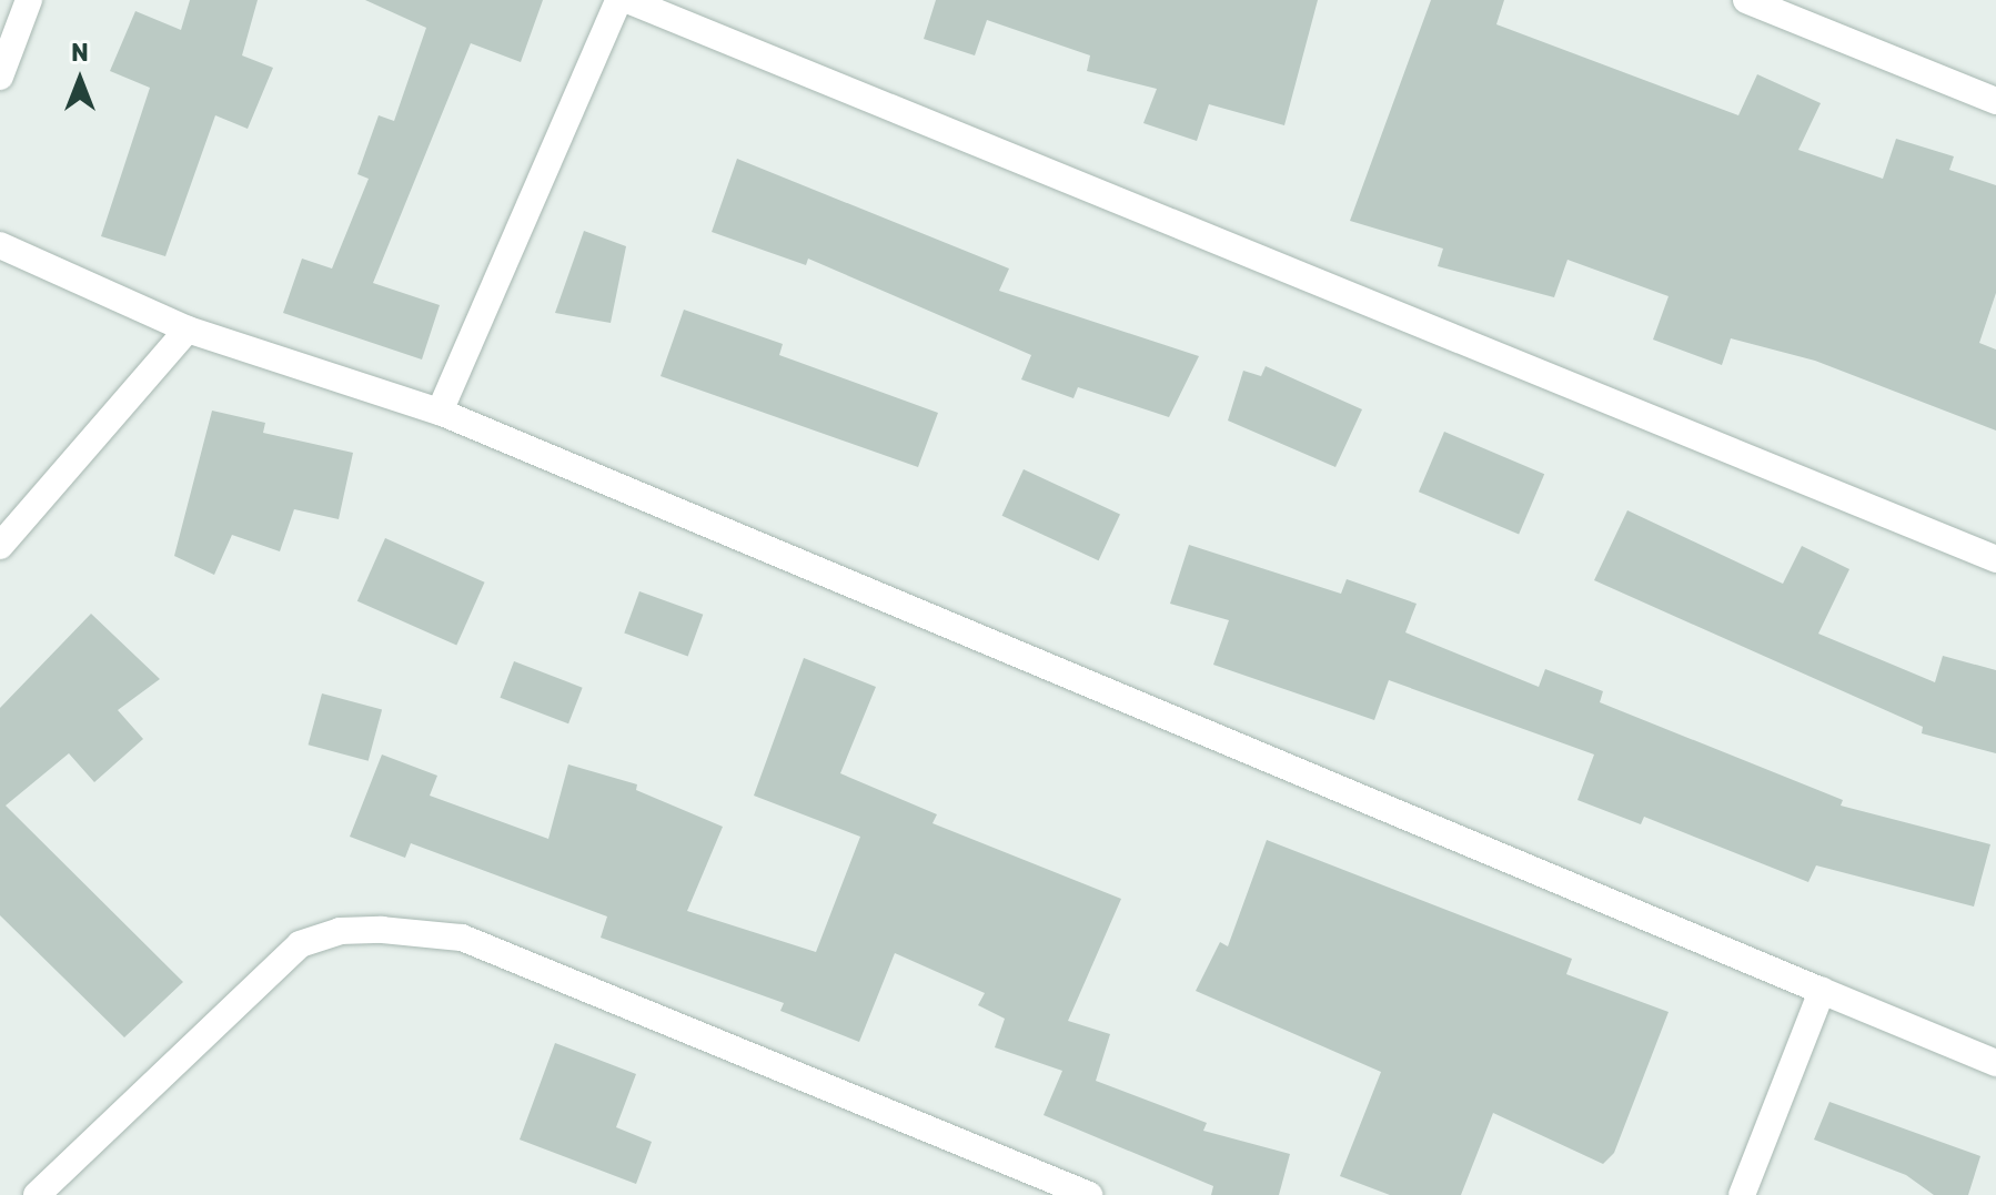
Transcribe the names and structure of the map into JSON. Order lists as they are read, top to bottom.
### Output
{
  "north": "top"
}
